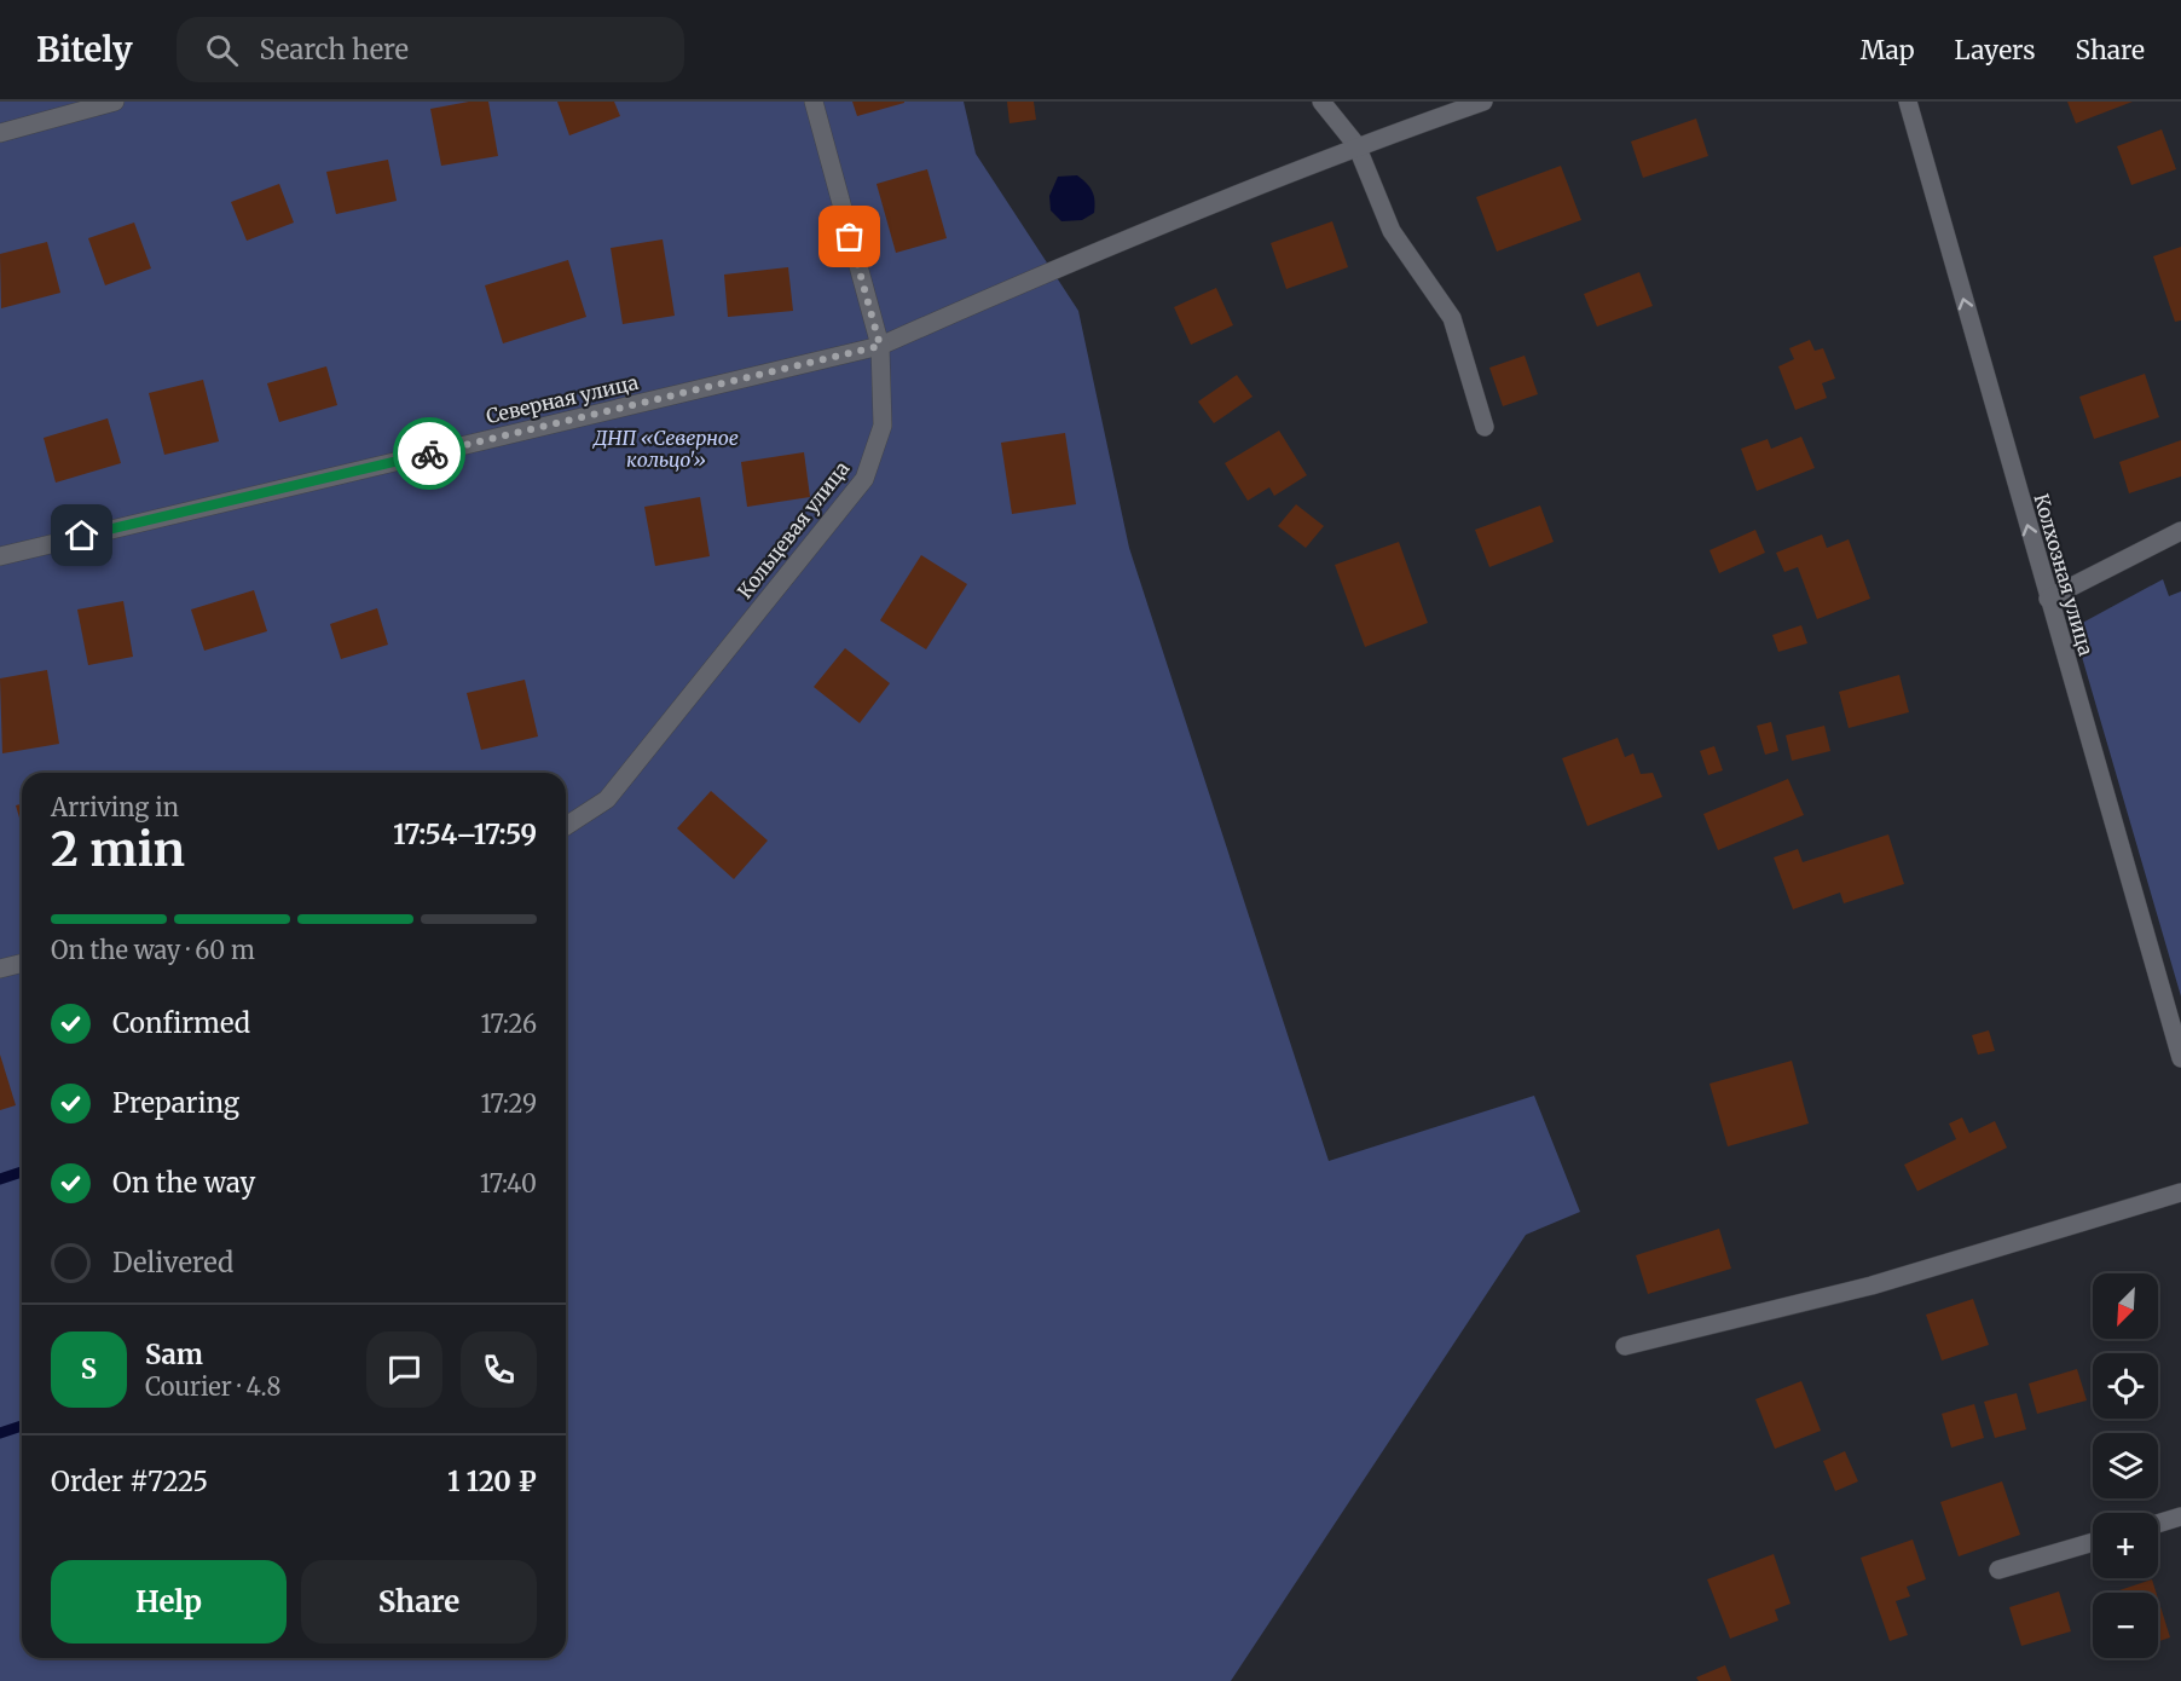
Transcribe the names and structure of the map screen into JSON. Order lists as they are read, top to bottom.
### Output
{
  "streets": {
    "street": ["Северная улица", "Кольцевая улица", "Колхозная улица"]
  },
  "crossings": [
    ["Северная улица", "Кольцевая улица"]
  ],
  "one_way": ["Колхозная улица"],
  "parks": ["ДНП «Северное кольцо'»"],
  "north": "bottom left",
  "page": {
    "header": "Bitely",
    "search": "Search here",
    "nav": ["Map", "Layers", "Share"],
    "heading": ["2 min", "Arriving in", "17:54–17:59"],
    "panel": [
      "Sam",
      "Courier · 4.8",
      "Order #7225",
      "1 120 ₽"
    ],
    "bar": "On the way · 60 m",
    "list": [
      ["Confirmed", "17:26"],
      ["Preparing", "17:29"],
      ["On the way", "17:40"],
      "Delivered"
    ],
    "map_buttons": ["+", "−"],
    "round": "S",
    "buttons": ["Help", "Share"]
  }
}
